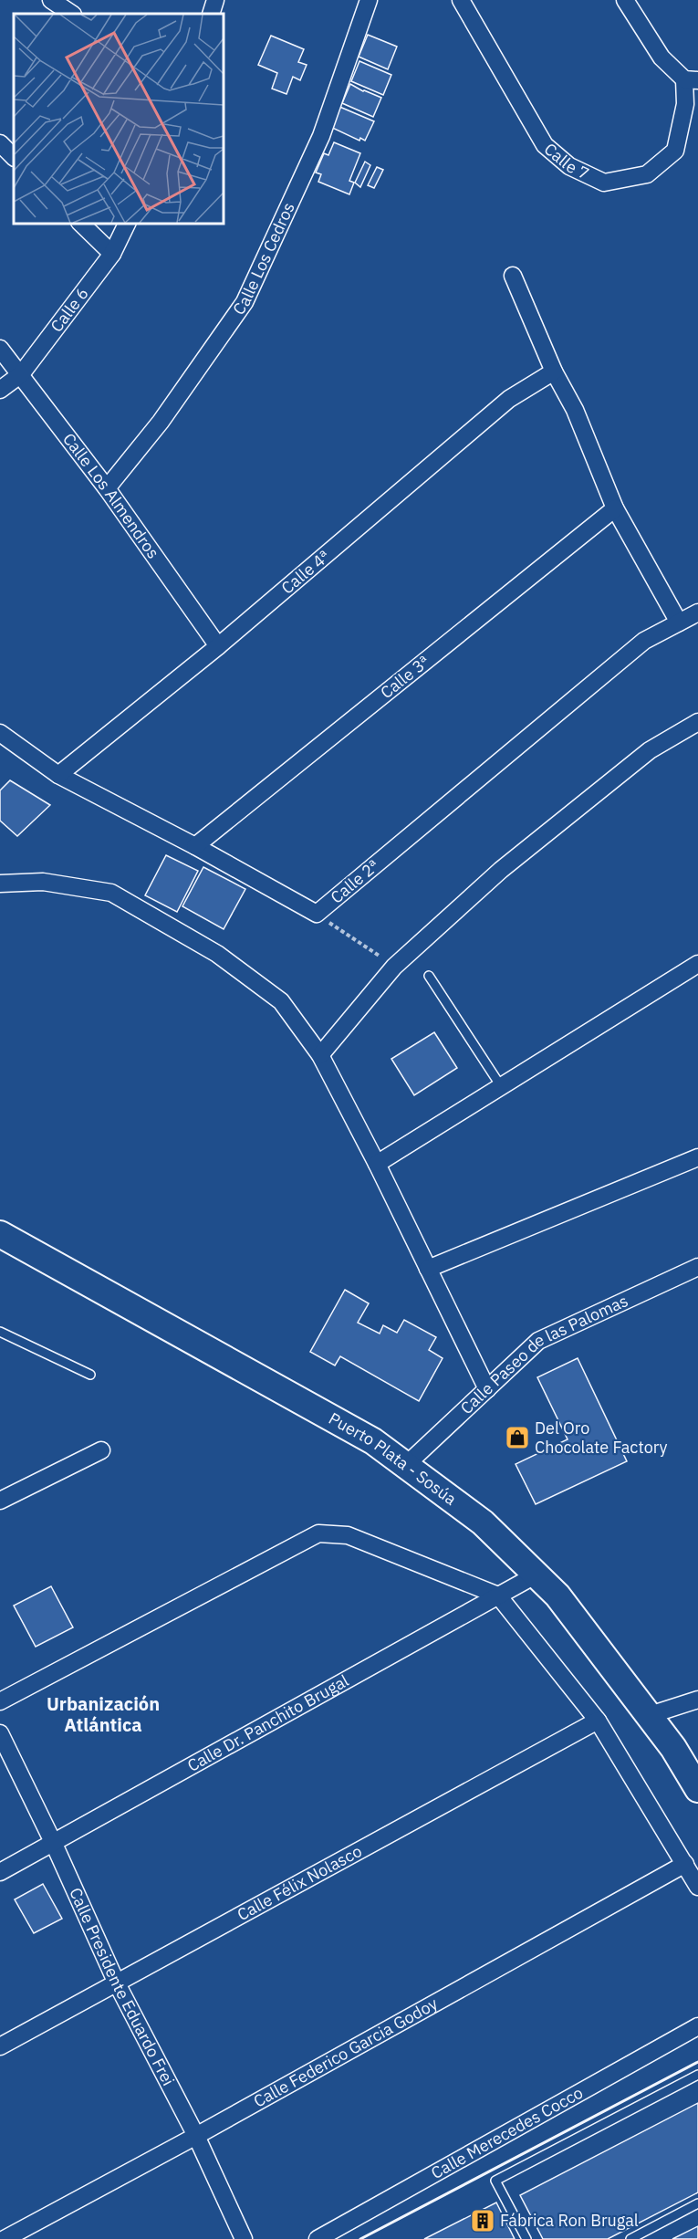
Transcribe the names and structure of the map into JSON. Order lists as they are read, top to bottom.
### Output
{
  "streets": {
    "main road": ["Puerto Plata - Sosúa"],
    "street": [
      "Calle 7",
      "Calle Los Cedros",
      "Calle 6",
      "Calle Los Almendros",
      "Calle 4ª",
      "Calle 3ª",
      "Calle 2ª",
      "Calle Paseo de las Palomas",
      "Calle Dr. Panchito Brugal",
      "Calle Félix Nolasco",
      "Calle Presidente Eduardo Frei",
      "Calle Federico Garcia Godoy",
      "Calle Merecedes Cocco"
    ]
  },
  "crossings": [
    ["Calle Los Cedros", "Calle Los Almendros"],
    ["Calle 6", "Calle Los Almendros"],
    ["Calle Los Almendros", "Calle 4ª"],
    ["Calle 4ª", "Calle 2ª"],
    ["Calle 3ª", "Calle 2ª"],
    ["Calle Paseo de las Palomas", "Puerto Plata - Sosúa"],
    ["Puerto Plata - Sosúa", "Calle Dr. Panchito Brugal"],
    ["Calle Dr. Panchito Brugal", "Calle Presidente Eduardo Frei"],
    ["Calle Félix Nolasco", "Calle Presidente Eduardo Frei"],
    ["Calle Presidente Eduardo Frei", "Calle Federico Garcia Godoy"]
  ],
  "districts": ["Urbanización Atlántica"],
  "places": {
    "shop": ["Del Oro Chocolate Factory"],
    "building": ["Fábrica Ron Brugal"]
  }
}
